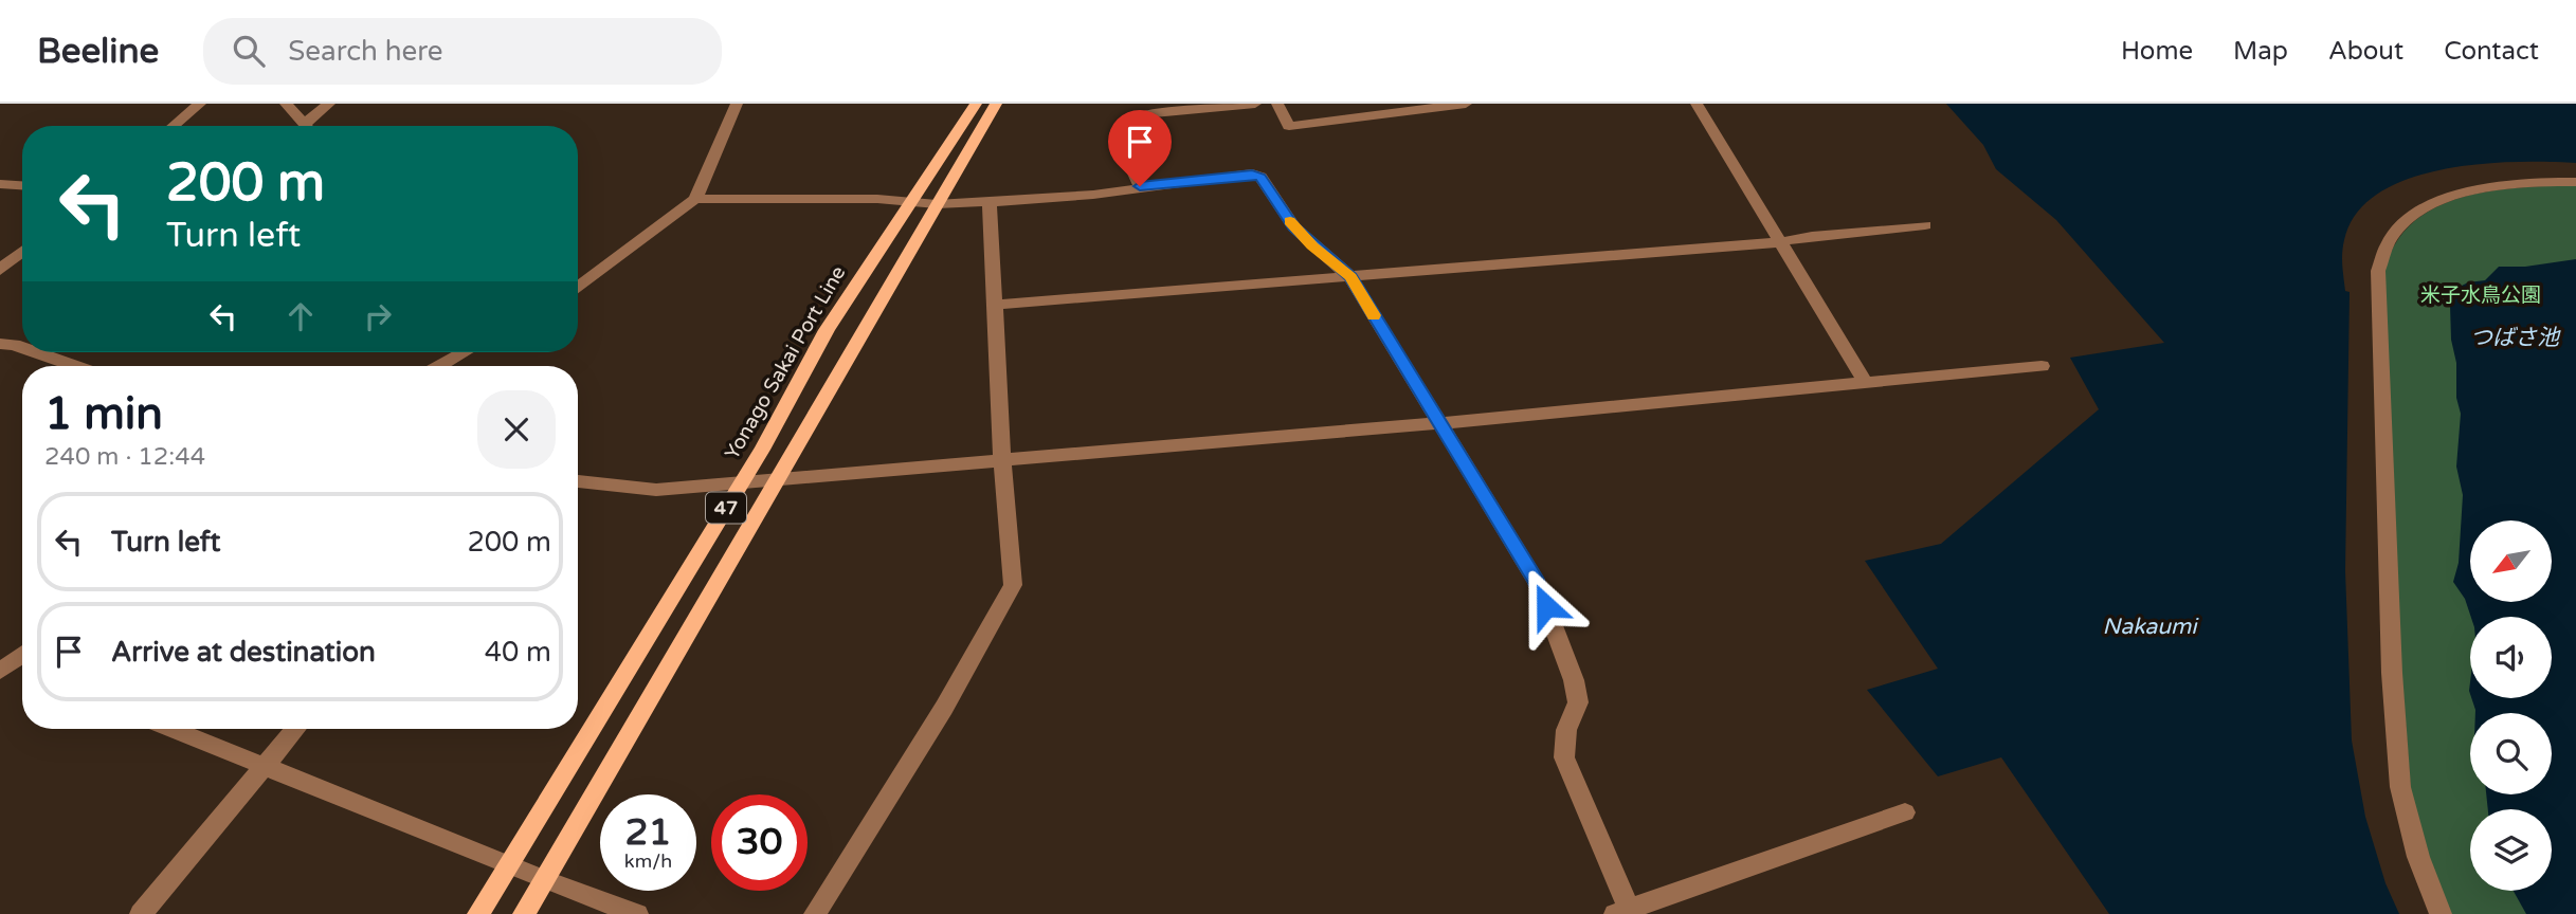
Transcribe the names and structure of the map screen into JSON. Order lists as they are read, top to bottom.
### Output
{
  "streets": {
    "main road": ["Yonago Sakai Port Line", "47"]
  },
  "water": ["つばさ池", "Nakaumi"],
  "parks": ["米子水鳥公園"],
  "north": "bottom left",
  "page": {
    "header": "Beeline",
    "search": "Search here",
    "nav": [
      "Home",
      "Map",
      "About",
      "Contact"
    ],
    "turn": ["200 m", "Turn left"],
    "heading": ["1 min", "240 m · 12:44"],
    "list": [
      {
        "name": "Turn left",
        "value": "200 m"
      },
      {
        "name": "Arrive at destination",
        "value": "40 m"
      }
    ],
    "speed": "21 km/h",
    "limit": "30"
  }
}
